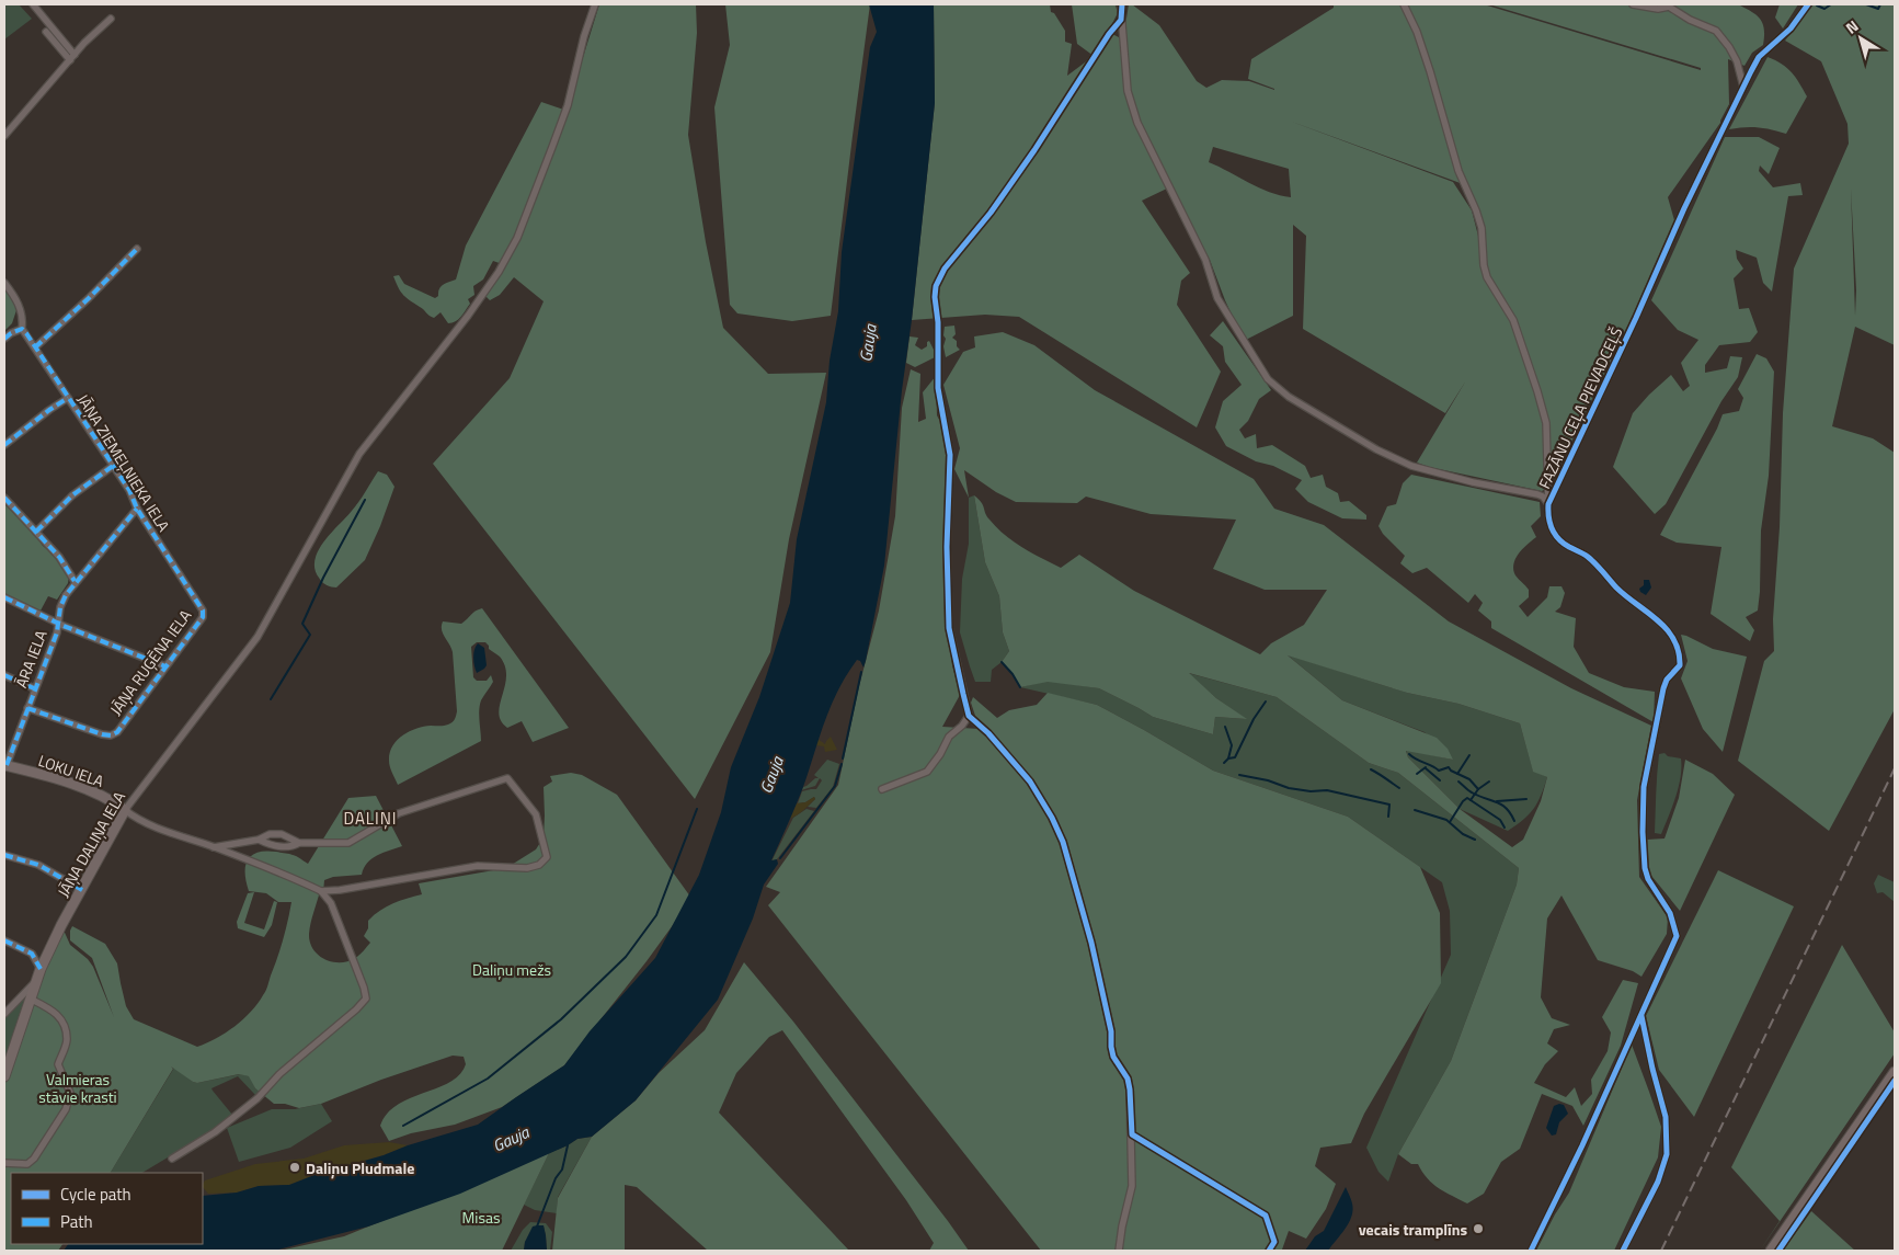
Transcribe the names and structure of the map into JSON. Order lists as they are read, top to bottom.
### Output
{
  "streets": {
    "street": [
      "FAZĀNU CEĻA PIEVADCEĻŠ",
      "JĀŅA ZIEMEĻNIEKA IELA",
      "ĀRA IELA",
      "JĀŅA RUĢĒNA IELA",
      "LOKU IELA",
      "JĀŅA DALIŅA IELA"
    ]
  },
  "crossings": [
    ["JĀŅA ZIEMEĻNIEKA IELA", "ĀRA IELA"],
    ["JĀŅA ZIEMEĻNIEKA IELA", "JĀŅA RUĢĒNA IELA"],
    ["ĀRA IELA", "JĀŅA RUĢĒNA IELA"],
    ["ĀRA IELA", "LOKU IELA"],
    ["LOKU IELA", "JĀŅA DALIŅA IELA"]
  ],
  "districts": ["DALIŅI"],
  "water": ["Gauja"],
  "parks": ["Daliņu mežs", "Valmieras stāvie krasti", "Misas"],
  "places": ["Daliņu Pludmale", "vecais tramplīns"],
  "legend": ["Cycle path", "Path"],
  "north": "top left"
}
